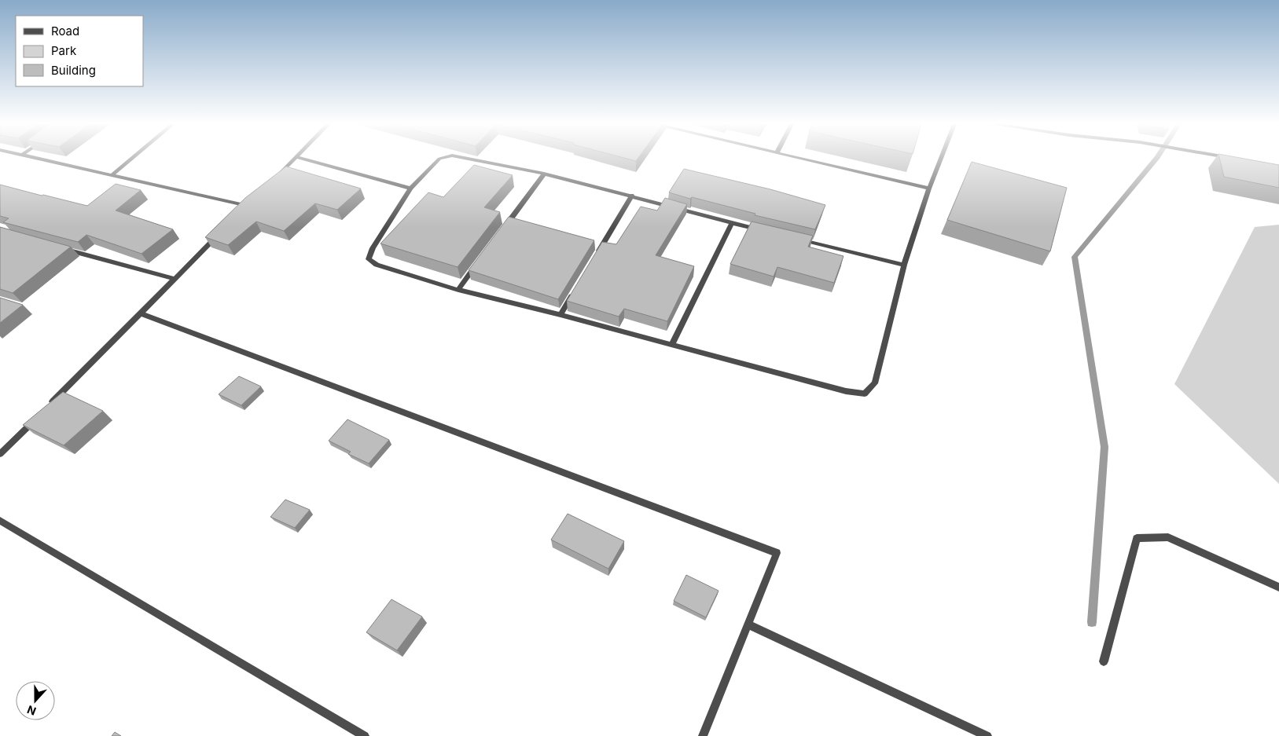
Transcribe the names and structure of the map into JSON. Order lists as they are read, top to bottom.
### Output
{
  "legend": ["Road", "Park", "Building"],
  "north": "bottom"
}
